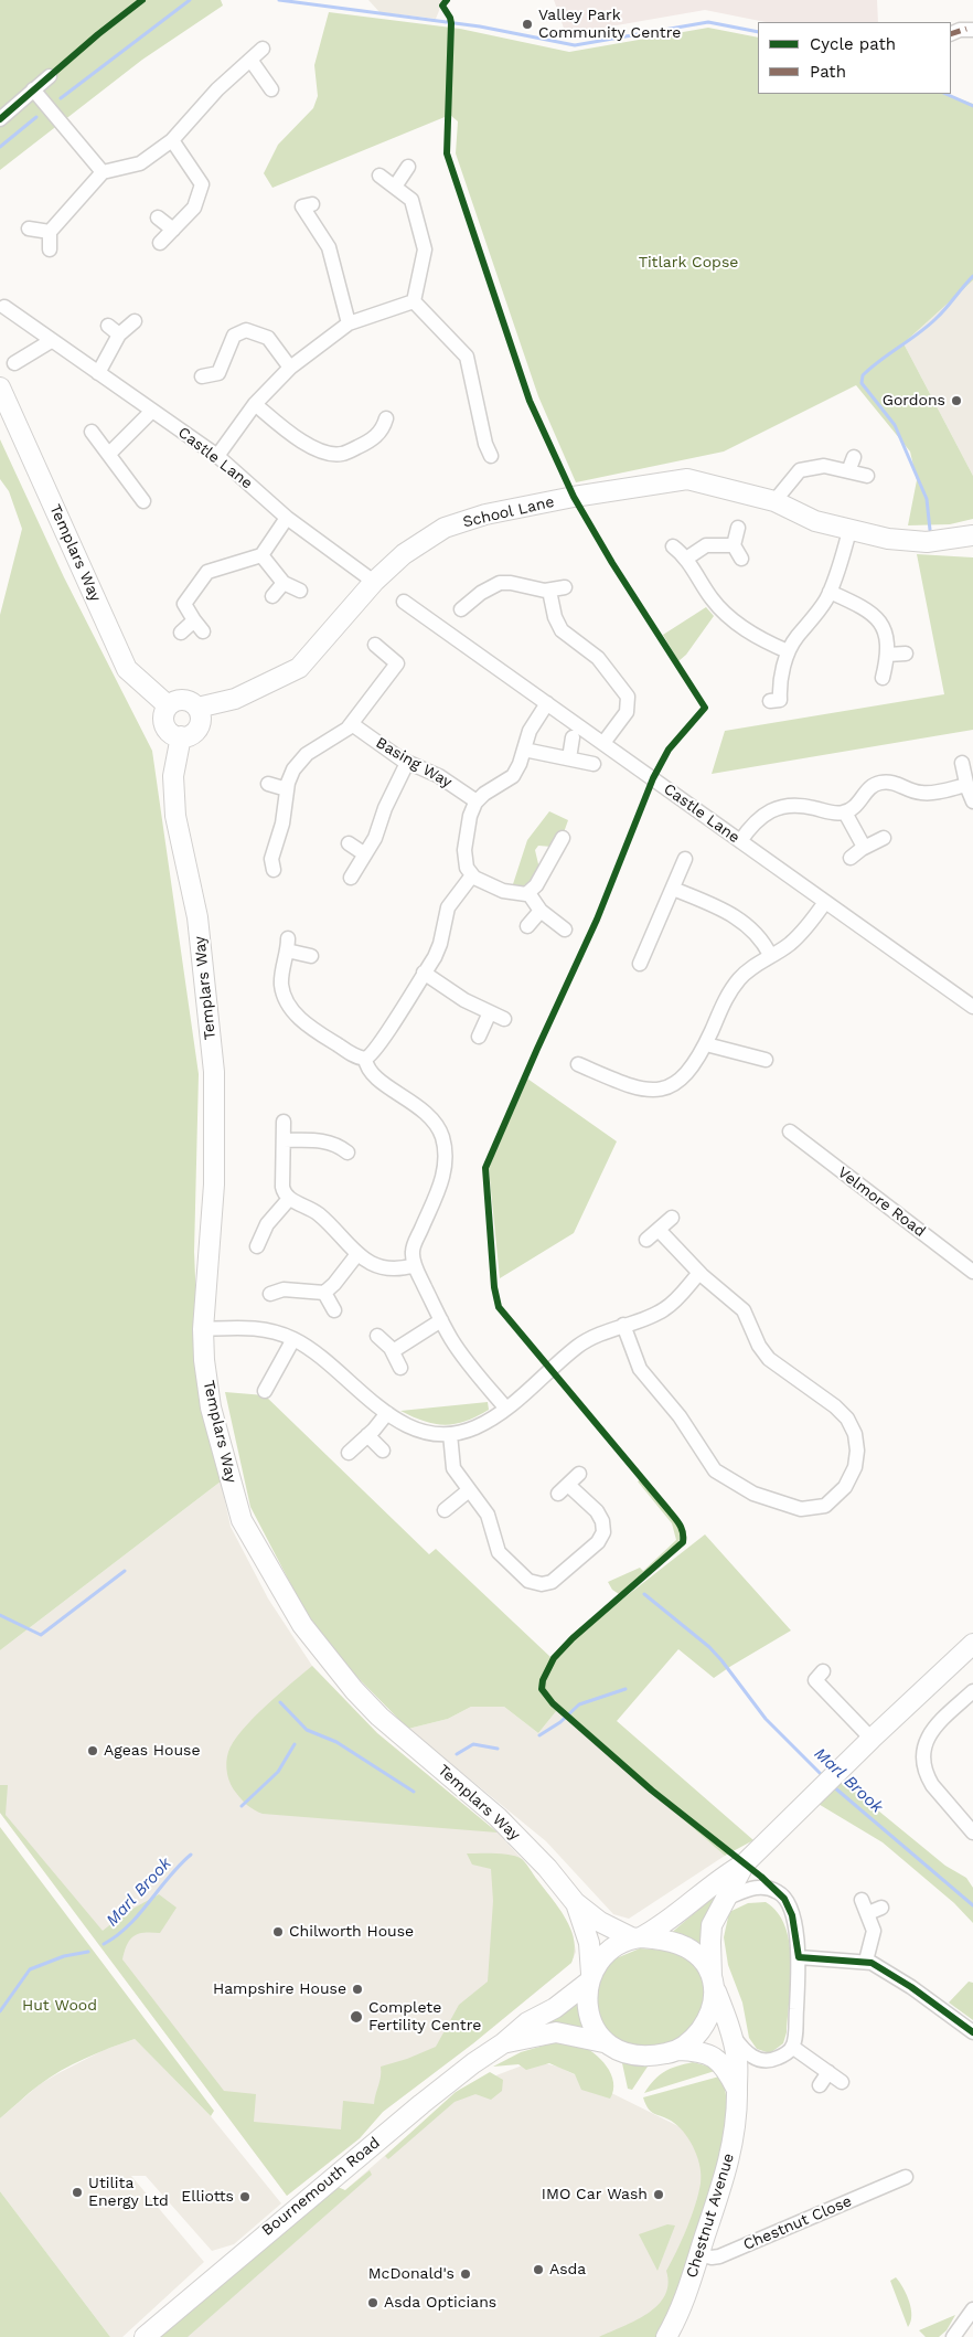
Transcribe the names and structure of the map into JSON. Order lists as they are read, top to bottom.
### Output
{
  "streets": {
    "street": [
      "Castle Lane",
      "School Lane",
      "Templars Way",
      "Basing Way",
      "Velmore Road",
      "Bournemouth Road",
      "Chestnut Avenue",
      "Chestnut Close"
    ]
  },
  "crossings": [
    ["Castle Lane", "School Lane"],
    ["School Lane", "Templars Way"],
    ["Templars Way", "Bournemouth Road"],
    ["Templars Way", "Chestnut Avenue"],
    ["Bournemouth Road", "Chestnut Avenue"],
    ["Chestnut Avenue", "Chestnut Close"]
  ],
  "water": ["Marl Brook"],
  "parks": ["Titlark Copse", "Hut Wood"],
  "places": [
    "Valley Park Community Centre",
    "Gordons",
    "Ageas House",
    "Chilworth House",
    "Hampshire House",
    "Complete Fertility Centre",
    "Utilita Energy Ltd",
    "IMO Car Wash",
    "Elliotts",
    "Asda",
    "McDonald's",
    "Asda Opticians"
  ],
  "legend": ["Cycle path", "Path"]
}
